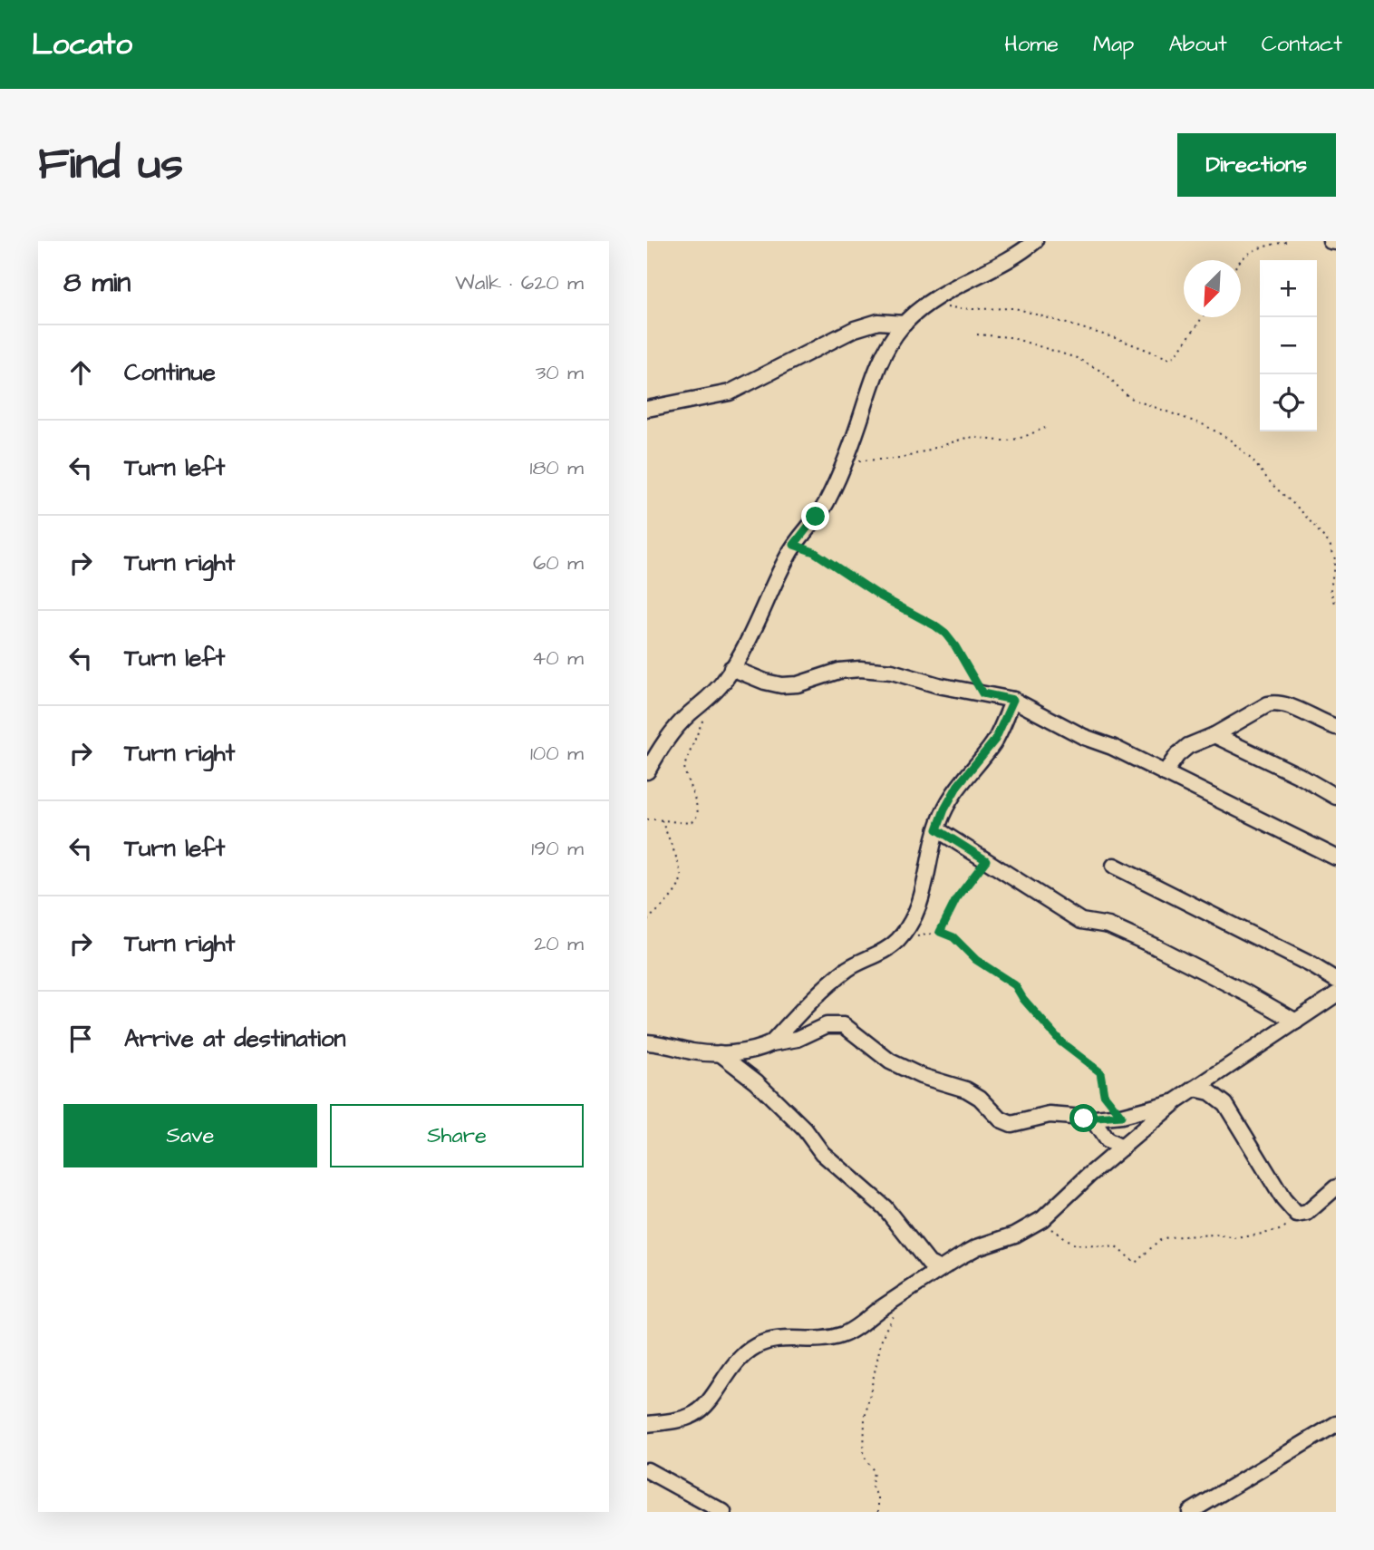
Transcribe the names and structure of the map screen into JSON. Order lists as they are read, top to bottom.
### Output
{
  "north": "bottom left",
  "page": {
    "header": "Locato",
    "nav": [
      "Home",
      "Map",
      "About",
      "Contact"
    ],
    "buttons": [
      "Directions",
      ["Save", "Share"]
    ],
    "title": "Find us",
    "heading": ["8 min", "Walk · 620 m"],
    "map_buttons": ["+", "−"],
    "list": [
      ["Continue", "30 m"],
      ["Turn left", "180 m"],
      ["Turn right", "60 m"],
      ["Turn left", "40 m"],
      ["Turn right", "100 m"],
      ["Turn left", "190 m"],
      ["Turn right", "20 m"],
      "Arrive at destination"
    ]
  }
}
